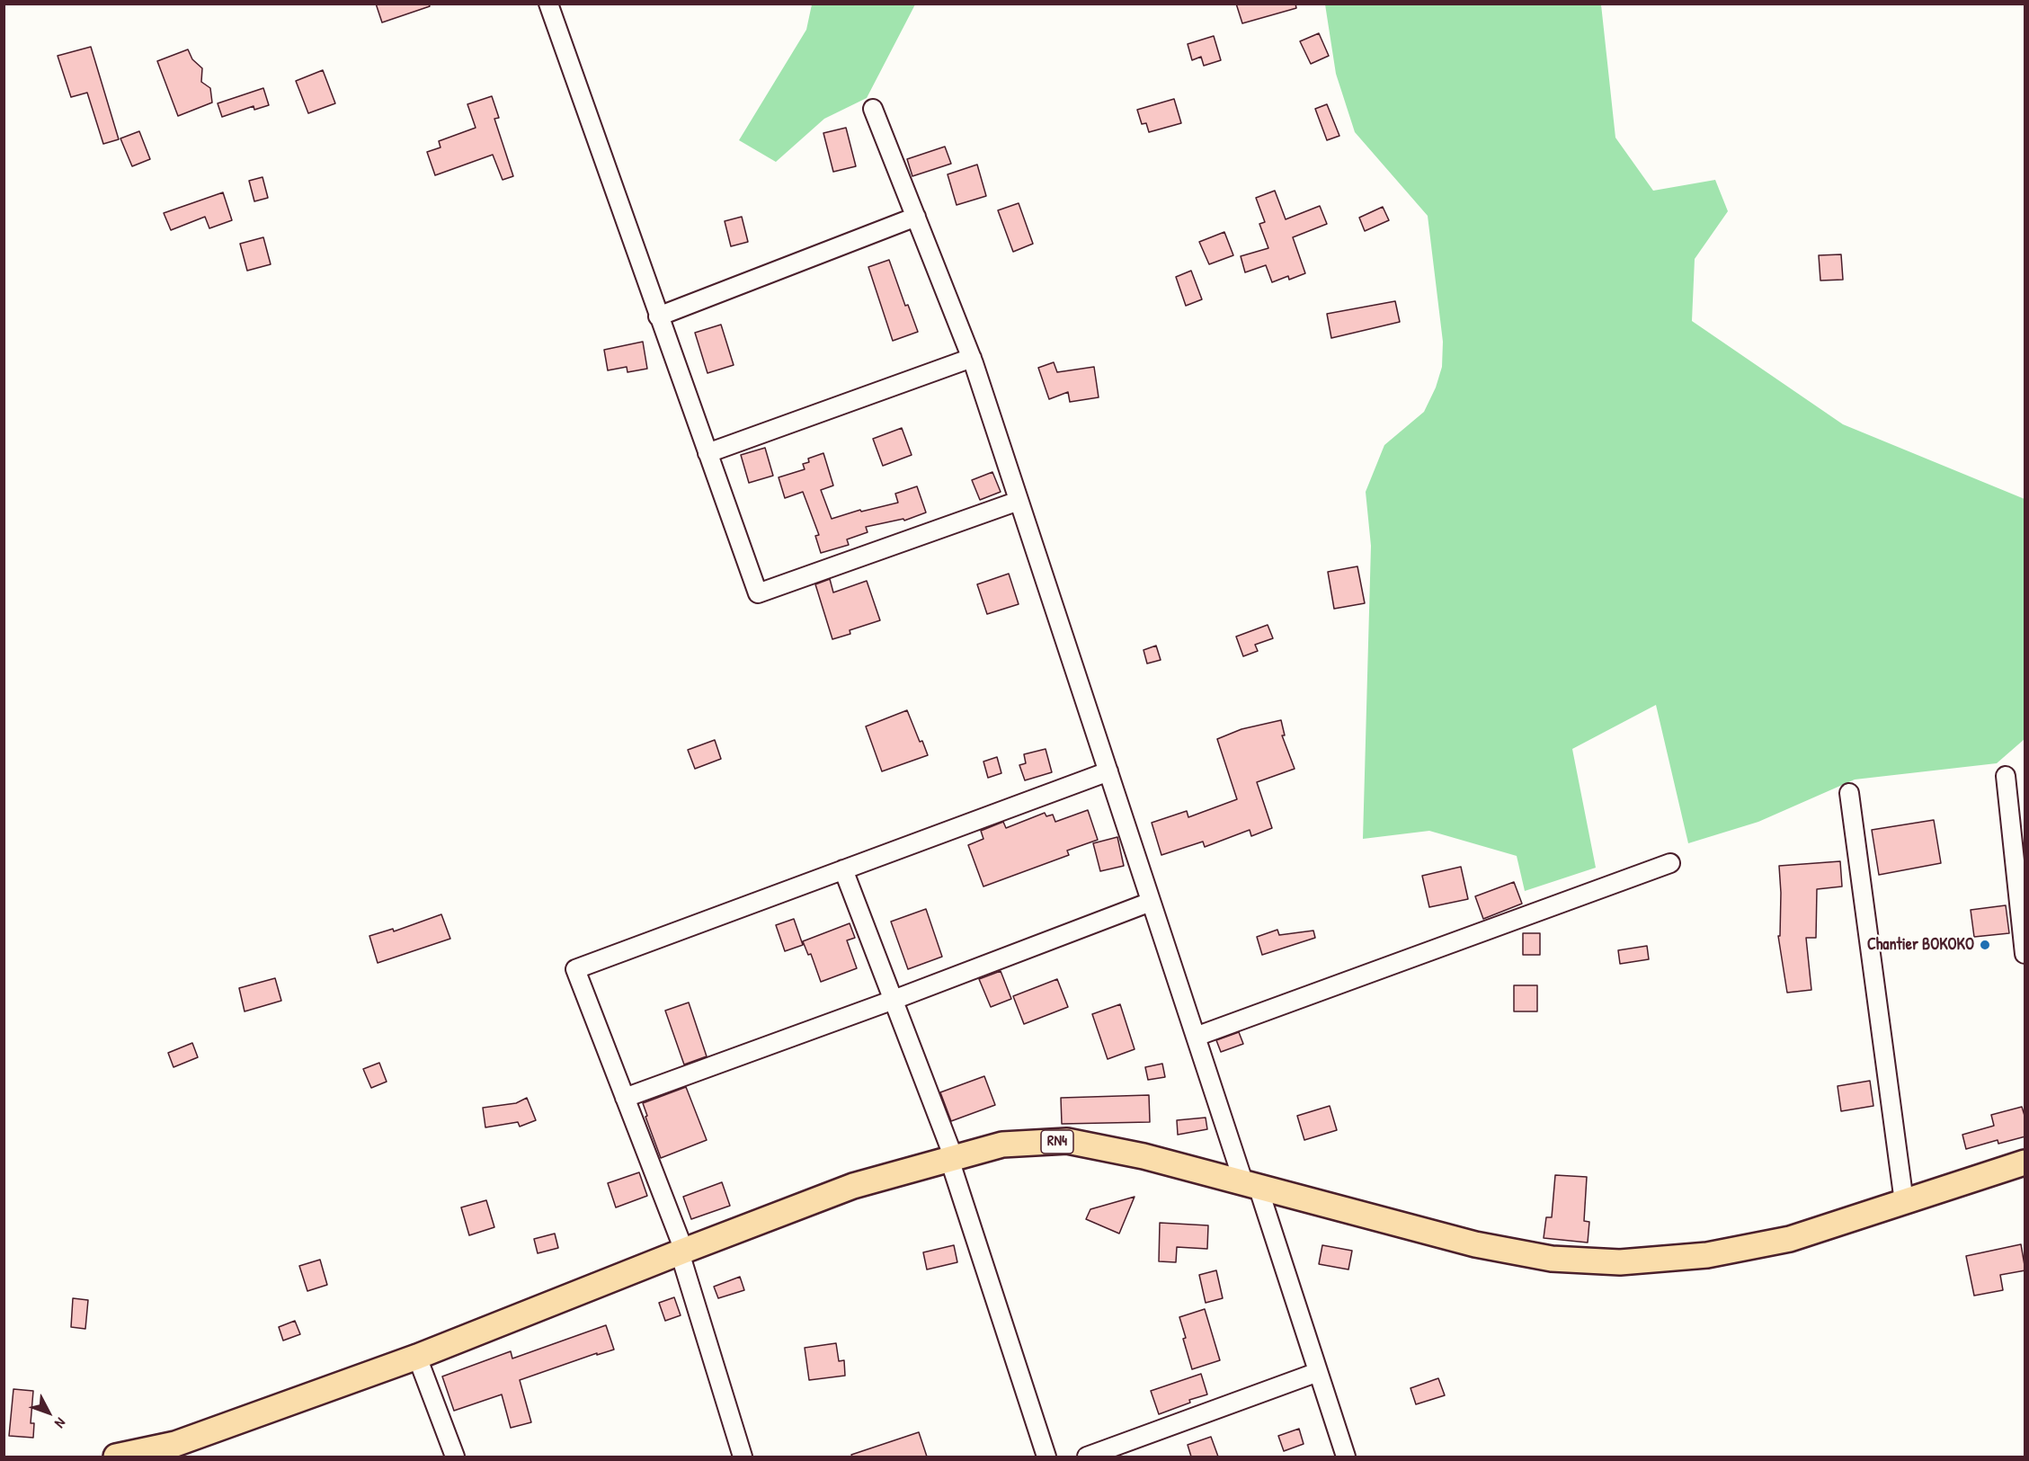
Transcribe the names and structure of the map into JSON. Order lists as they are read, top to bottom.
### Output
{
  "streets": {
    "highway": ["RN4"]
  },
  "places": ["Chantier BOKOKO"],
  "north": "bottom right"
}
